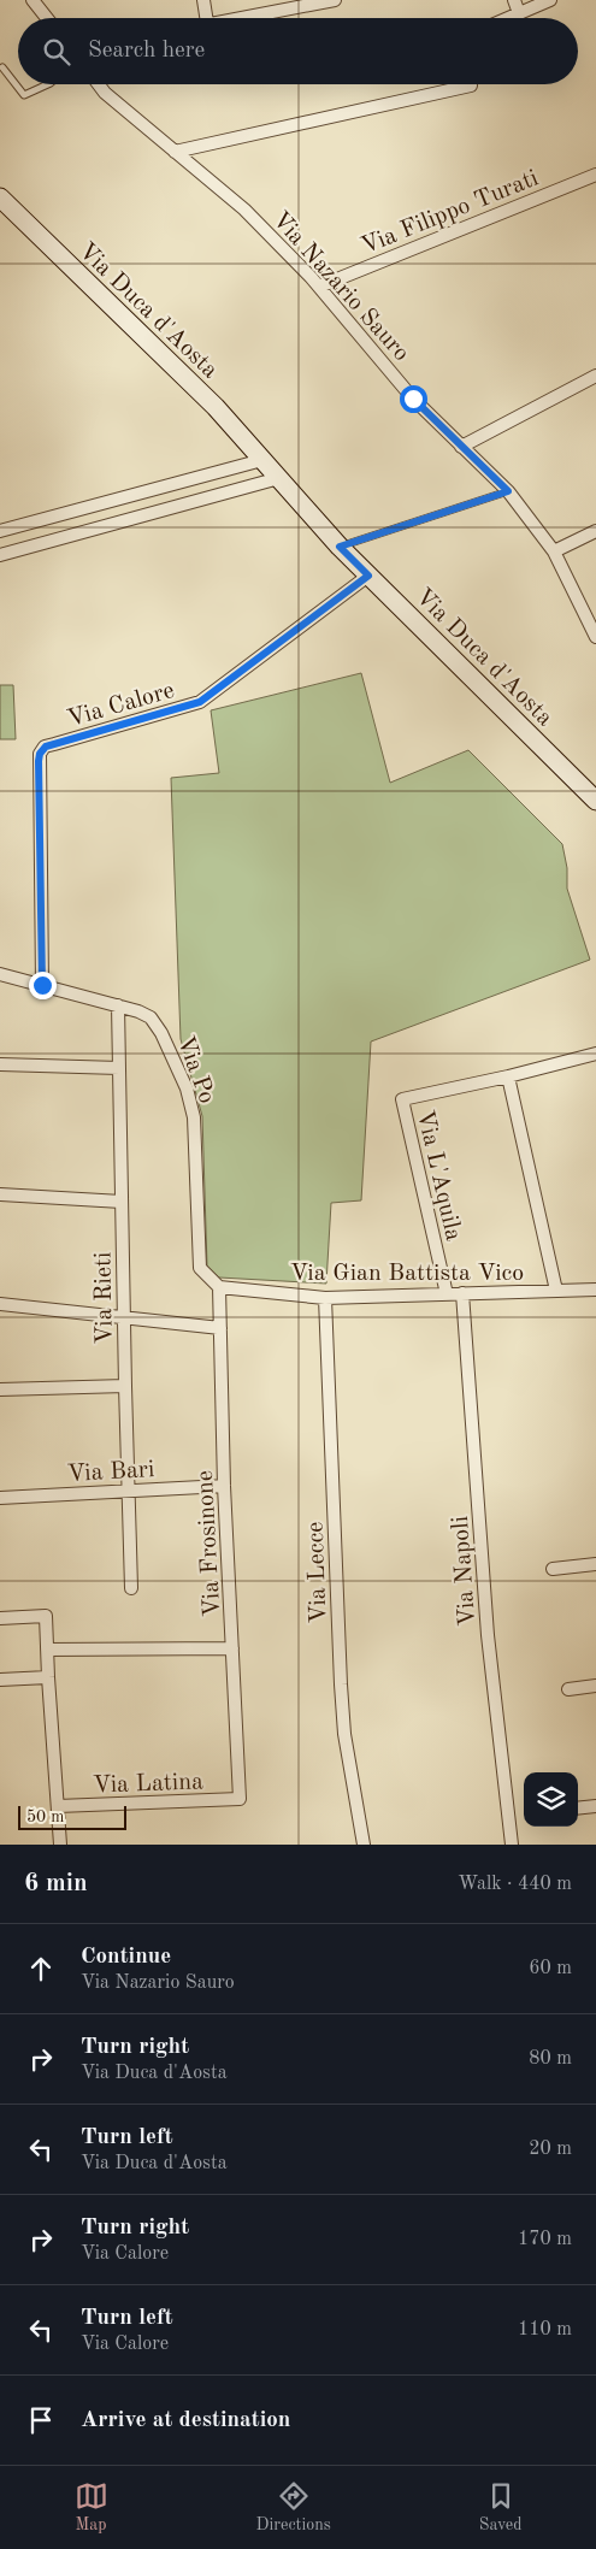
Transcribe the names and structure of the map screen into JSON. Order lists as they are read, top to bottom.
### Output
{
  "streets": {
    "street": [
      "Via Filippo Turati",
      "Via Nazario Sauro",
      "Via Duca d'Aosta",
      "Via Calore",
      "Via Po",
      "Via L'Aquila",
      "Via Gian Battista Vico",
      "Via Rieti",
      "Via Bari",
      "Via Frosinone",
      "Via Napoli",
      "Via Lecce",
      "Via Latina"
    ]
  },
  "crossings": [
    ["Via Filippo Turati", "Via Nazario Sauro"],
    ["Via Duca d'Aosta", "Via Calore"],
    ["Via Calore", "Via Po"],
    ["Via Po", "Via Gian Battista Vico"],
    ["Via Po", "Via Rieti"],
    ["Via Po", "Via Frosinone"],
    ["Via L'Aquila", "Via Gian Battista Vico"],
    ["Via Gian Battista Vico", "Via Frosinone"],
    ["Via Gian Battista Vico", "Via Napoli"],
    ["Via Gian Battista Vico", "Via Lecce"],
    ["Via Rieti", "Via Bari"],
    ["Via Bari", "Via Frosinone"],
    ["Via Frosinone", "Via Latina"]
  ],
  "scale_bar": "50 m",
  "page": {
    "search": "Search here",
    "scale": "50 m",
    "heading": ["6 min", "Walk · 440 m"],
    "list": [
      ["Continue", "Via Nazario Sauro", "60 m"],
      ["Turn right", "Via Duca d'Aosta", "80 m"],
      ["Turn left", "Via Duca d'Aosta", "20 m"],
      ["Turn right", "Via Calore", "170 m"],
      ["Turn left", "Via Calore", "110 m"],
      "Arrive at destination"
    ],
    "nav": ["Map", "Directions", "Saved"]
  }
}
